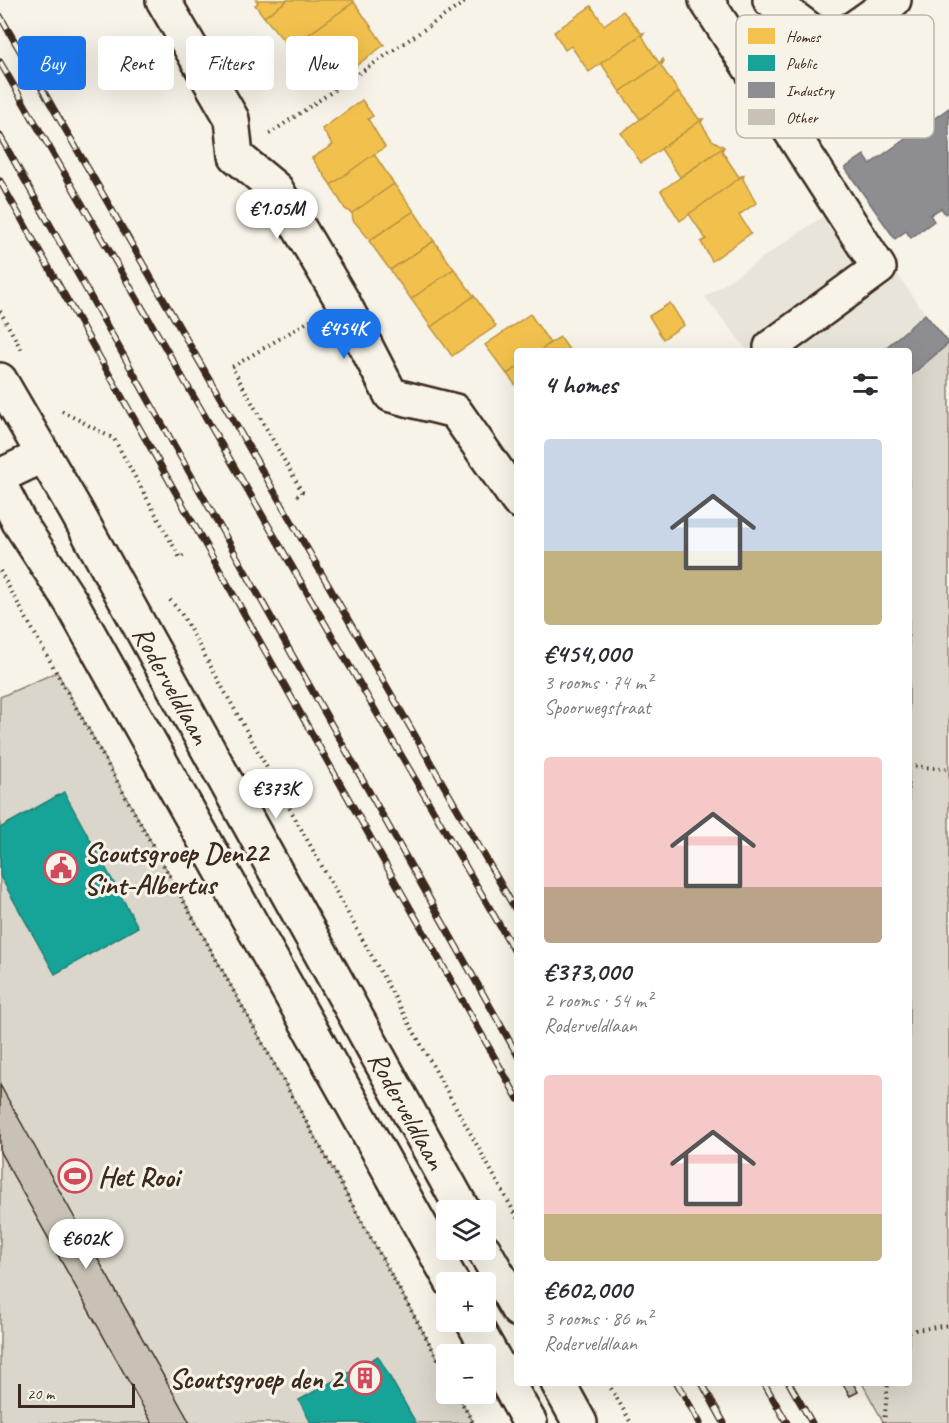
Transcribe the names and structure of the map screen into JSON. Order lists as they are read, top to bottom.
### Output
{
  "streets": {
    "street": ["Roderveldlaan"]
  },
  "places": {
    "public building": ["Scoutsgroep Den22 Sint-Albertus"],
    "sports": ["Het Rooi"],
    "building": ["Scoutsgroep den 2"]
  },
  "legend": [
    "Homes",
    "Public",
    "Industry",
    "Other"
  ],
  "scale_bar": "20 m",
  "page": {
    "chip": [
      "Buy",
      "Rent",
      "Filters",
      "New"
    ],
    "price": [
      "€1.05M",
      "€454K",
      "€373K",
      "€602K"
    ],
    "heading": "4 homes",
    "list": [
      {
        "name": "€454,000",
        "note": "3 rooms · 74 m² · Spoorwegstraat"
      },
      {
        "name": "€373,000",
        "note": "2 rooms · 54 m² · Roderveldlaan"
      },
      {
        "name": "€602,000",
        "note": "3 rooms · 86 m² · Roderveldlaan"
      }
    ],
    "map_buttons": ["+", "−"],
    "scale": "20 m"
  }
}
